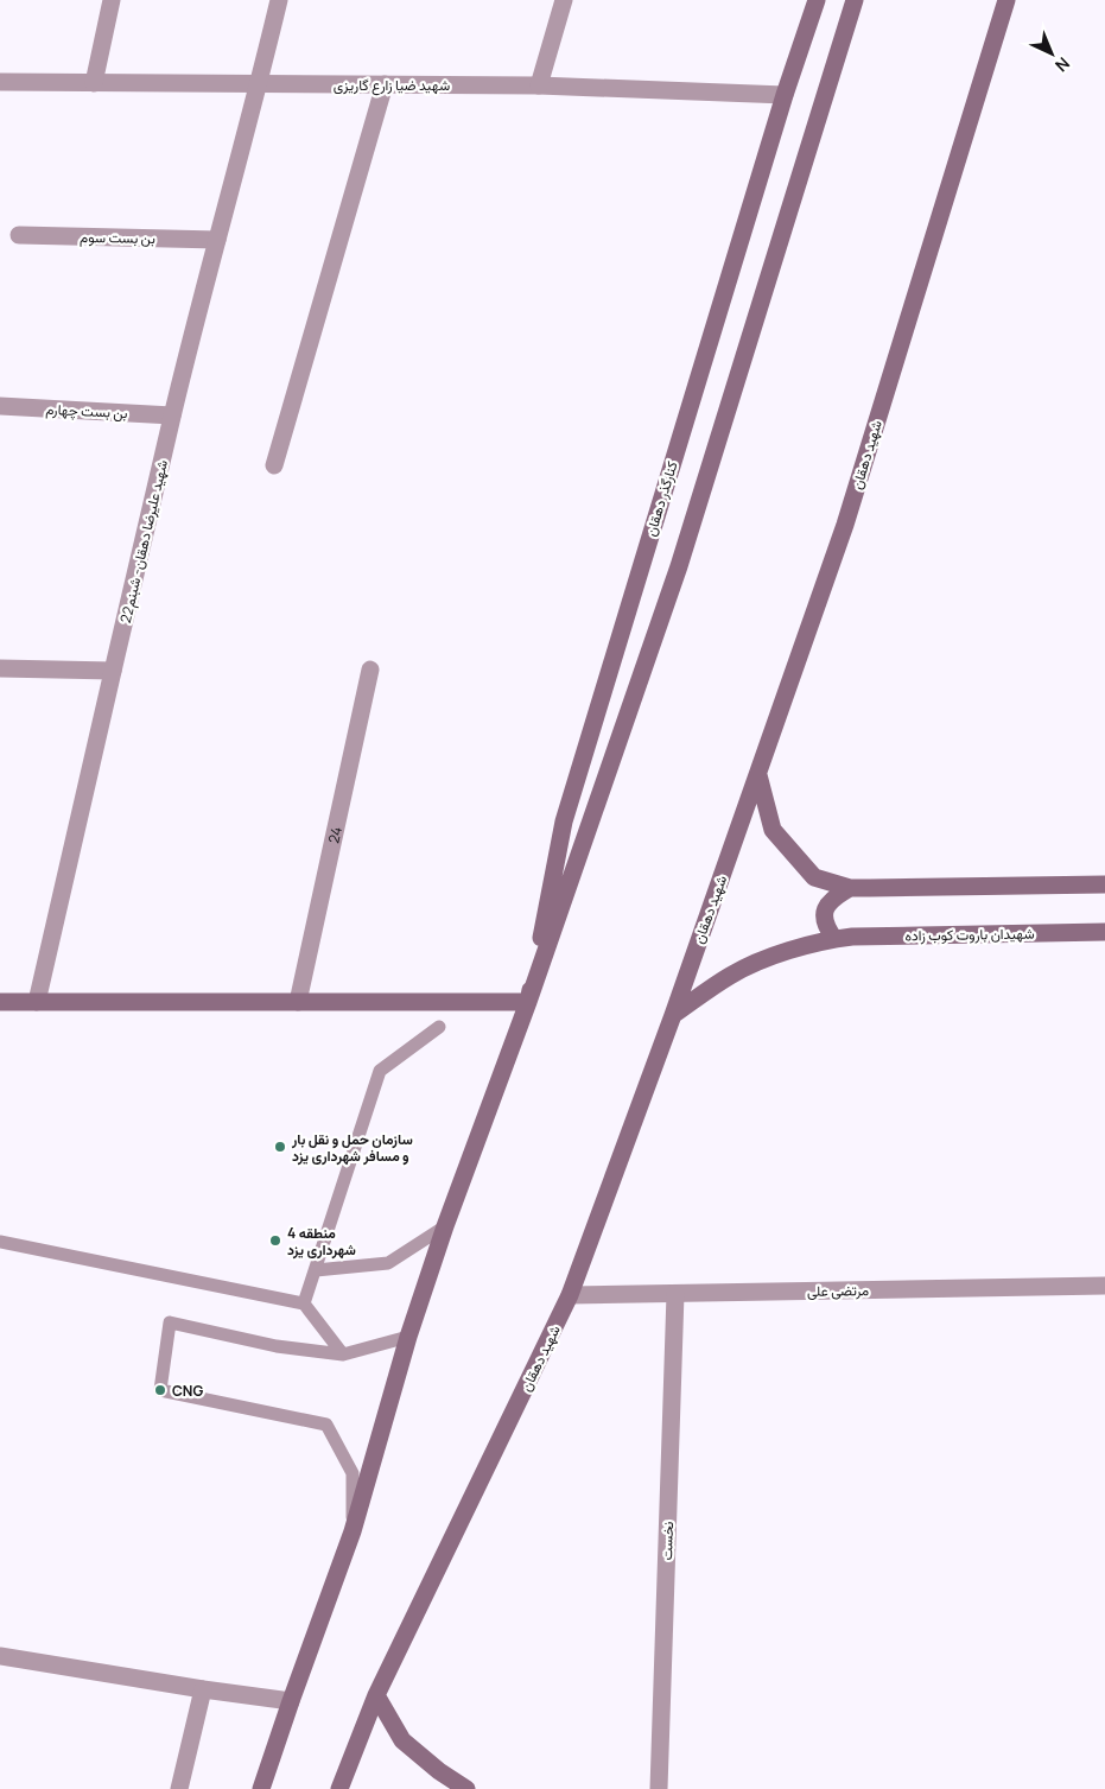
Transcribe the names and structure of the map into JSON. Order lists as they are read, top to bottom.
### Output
{
  "streets": {
    "main road": ["شهید دهقان", "کنارگذر دهقان", "شهیدان باروت کوب زاده"],
    "street": [
      "شهید ضیا زارع گاریزی",
      "بن بست سوم",
      "بن بست چهارم",
      "شهید علیرضا دهقان- شبنم22",
      "24",
      "مرتضی علی",
      "نخست"
    ]
  },
  "crossings": [
    ["شهید ضیا زارع گاریزی", "کنارگذر دهقان"],
    ["شهید ضیا زارع گاریزی", "شهید علیرضا دهقان- شبنم22"],
    ["بن بست سوم", "شهید علیرضا دهقان- شبنم22"],
    ["بن بست چهارم", "شهید علیرضا دهقان- شبنم22"],
    ["شهید دهقان", "شهیدان باروت کوب زاده"],
    ["شهید دهقان", "مرتضی علی"],
    ["مرتضی علی", "نخست"]
  ],
  "places": ["سازمان حمل و نقل بار و مسافر شهرداری یزد", "منطقه 4 شهرداری یزد", "CNG"],
  "north": "bottom right"
}
